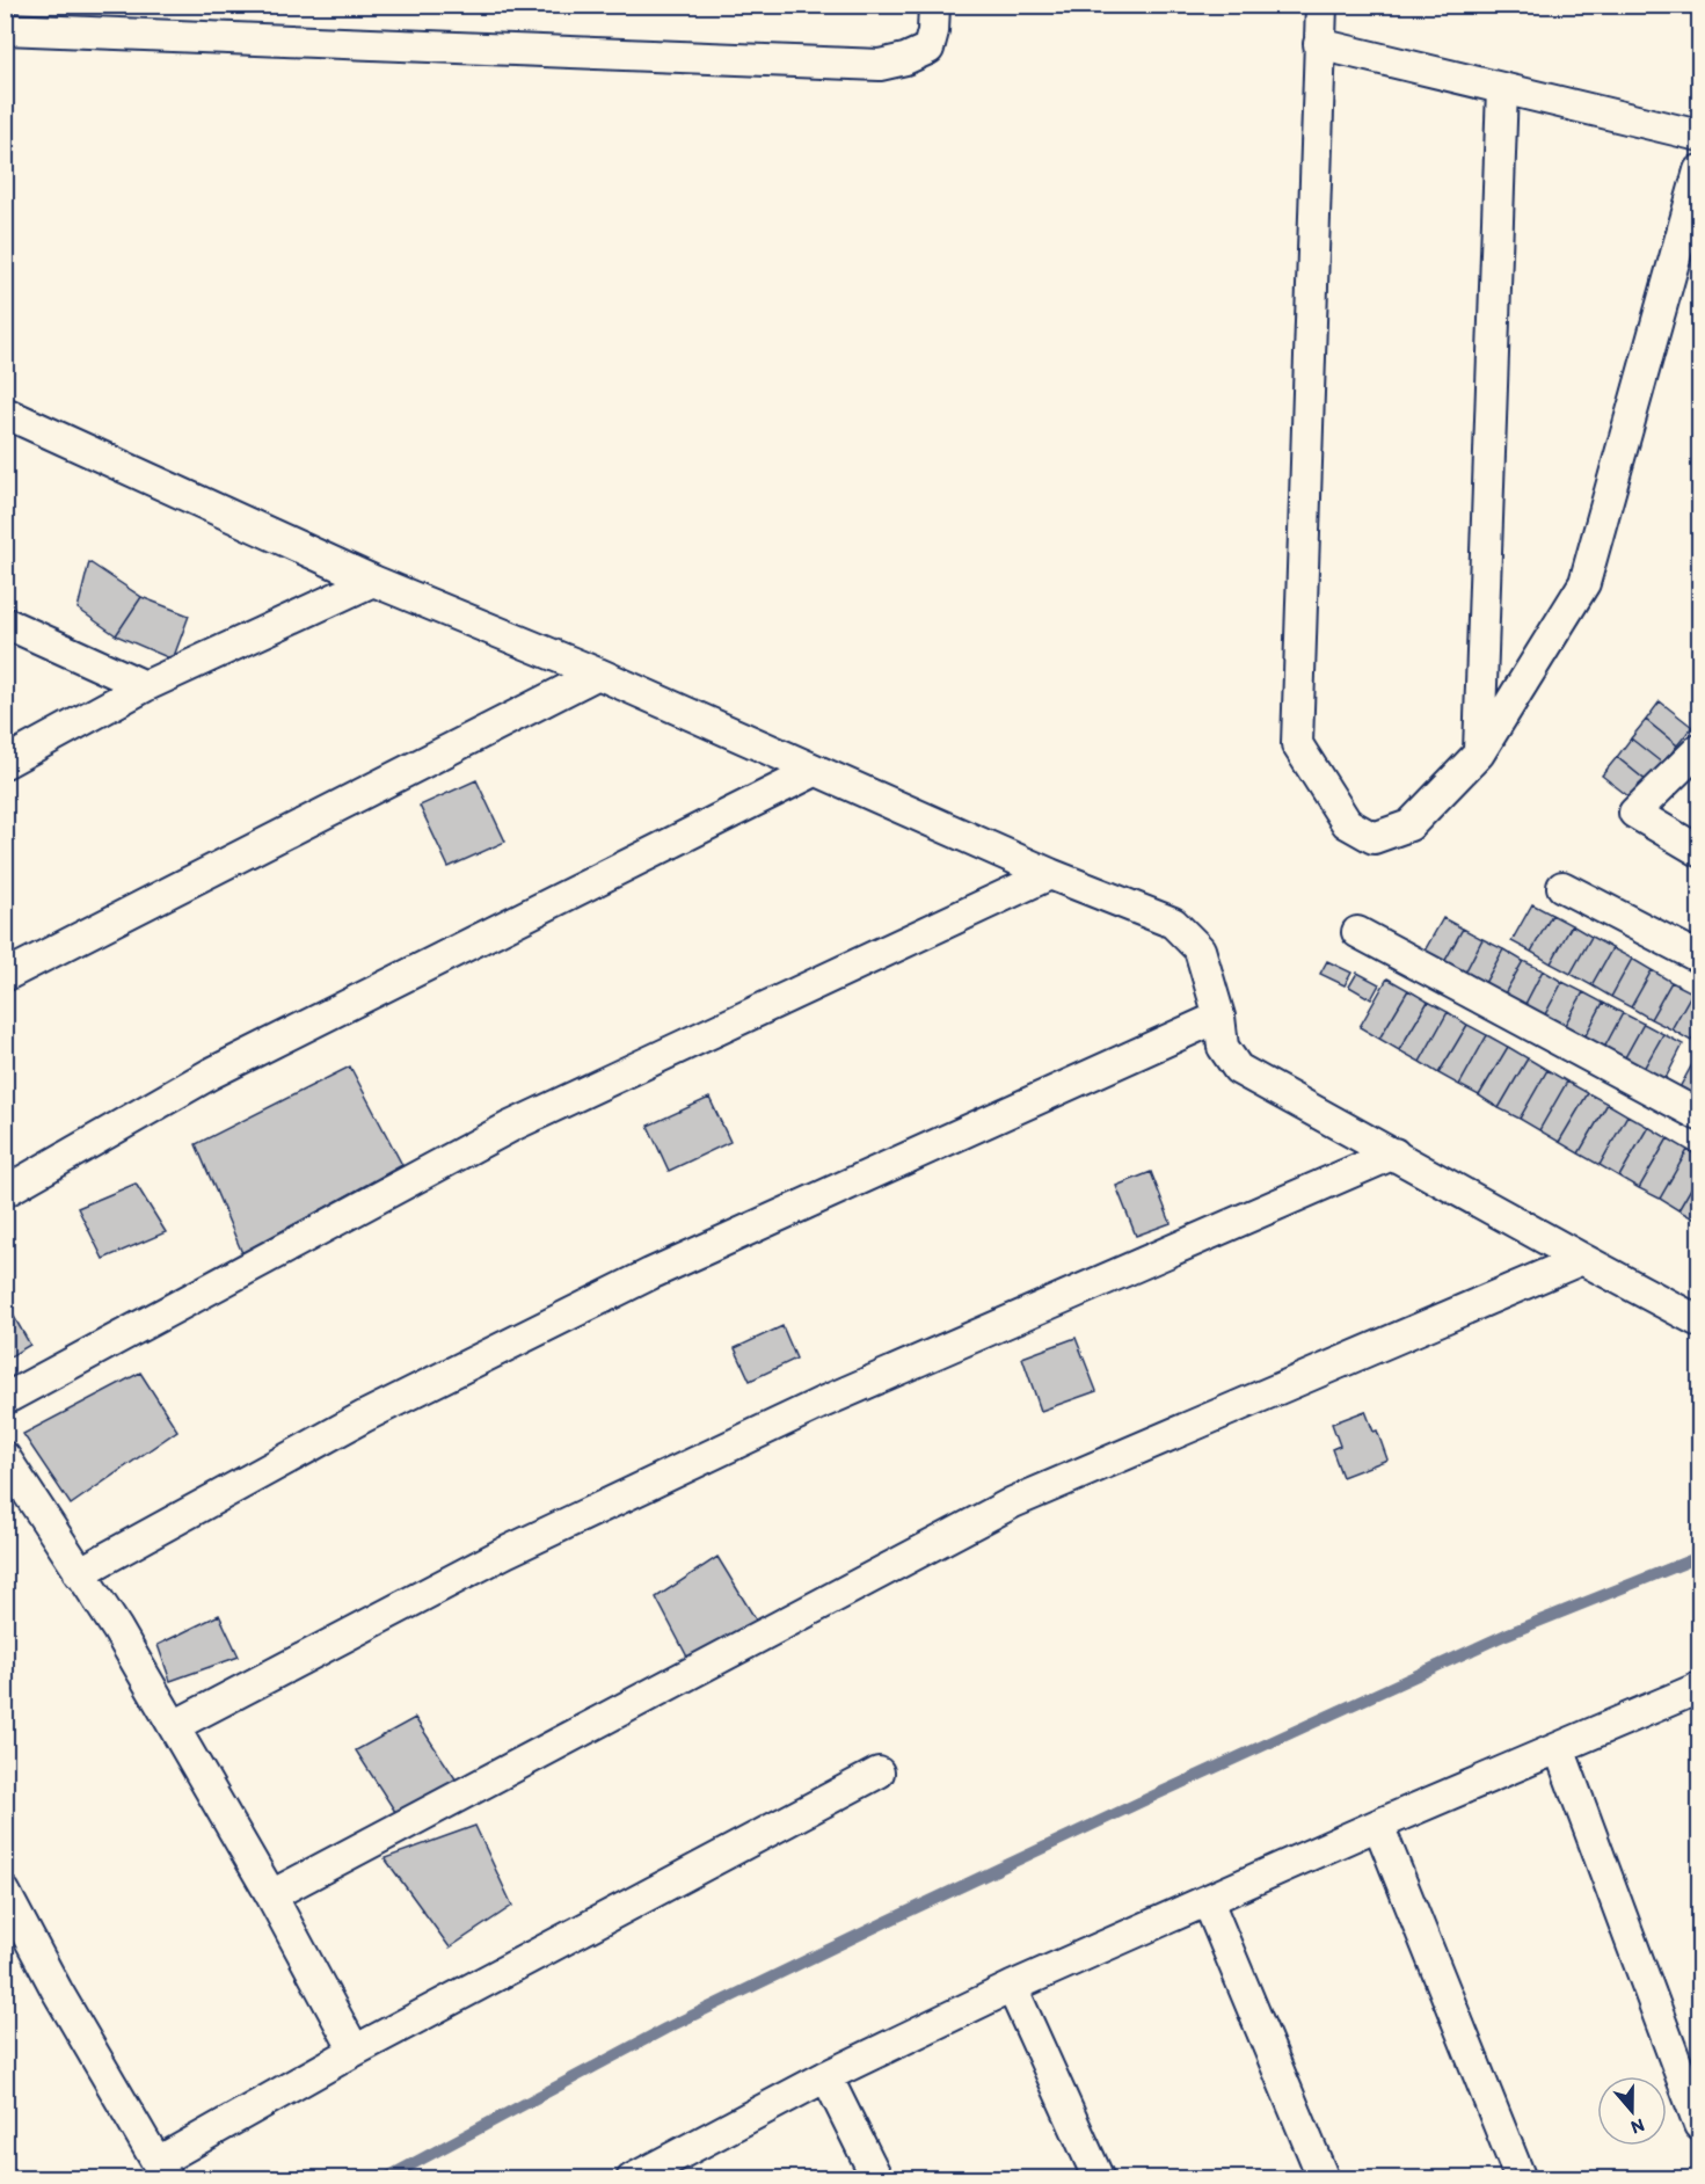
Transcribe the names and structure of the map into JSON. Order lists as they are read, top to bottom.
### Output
{
  "north": "bottom"
}
